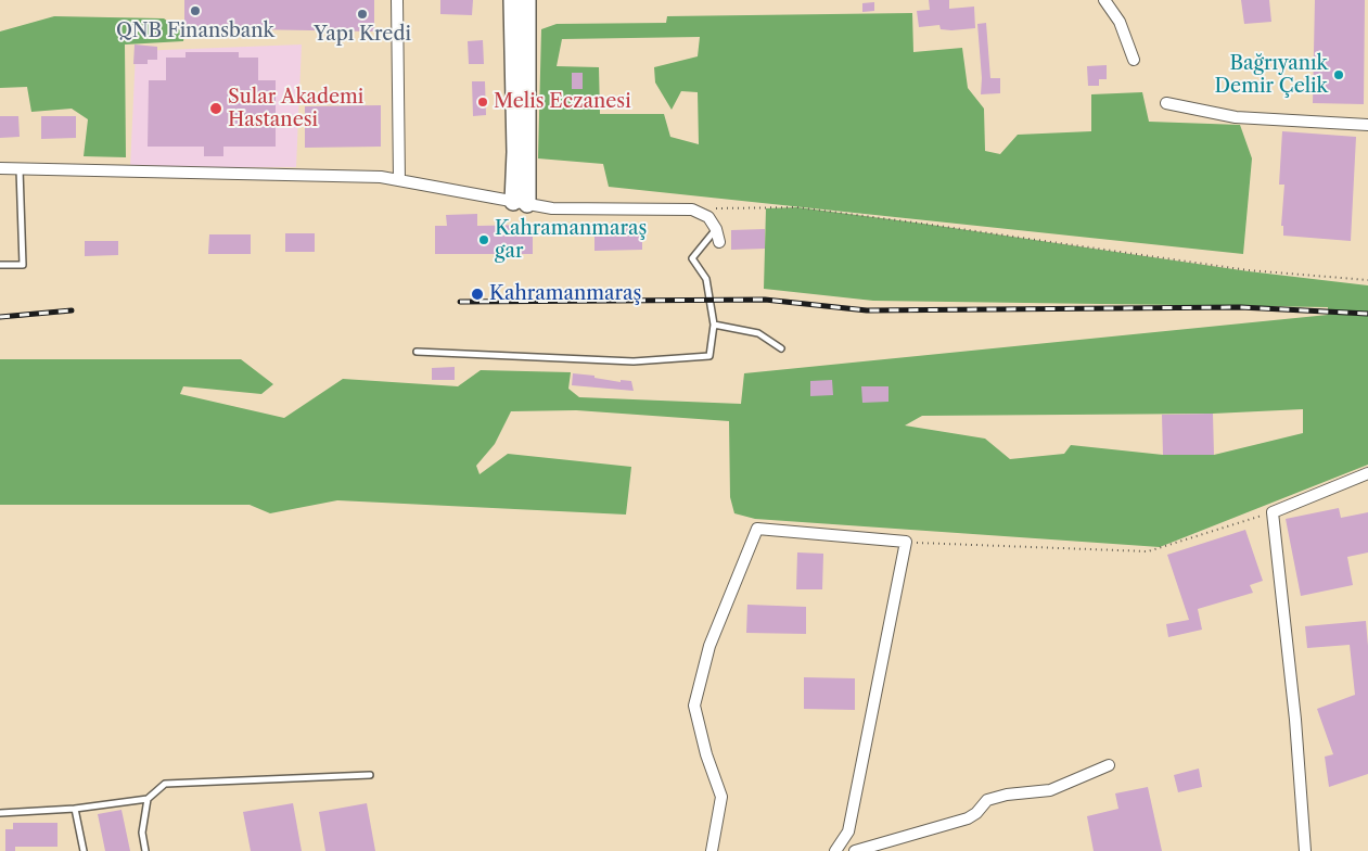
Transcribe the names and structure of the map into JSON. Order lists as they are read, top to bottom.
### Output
{
  "places": [
    "QNB Finansbank",
    "Yapı Kredi",
    "Bağrıyanık Demir Çelik",
    "Melis Eczanesi",
    "Sular Akademi Hastanesi",
    "Kahramanmaraş gar",
    "Kahramanmaraş"
  ]
}
